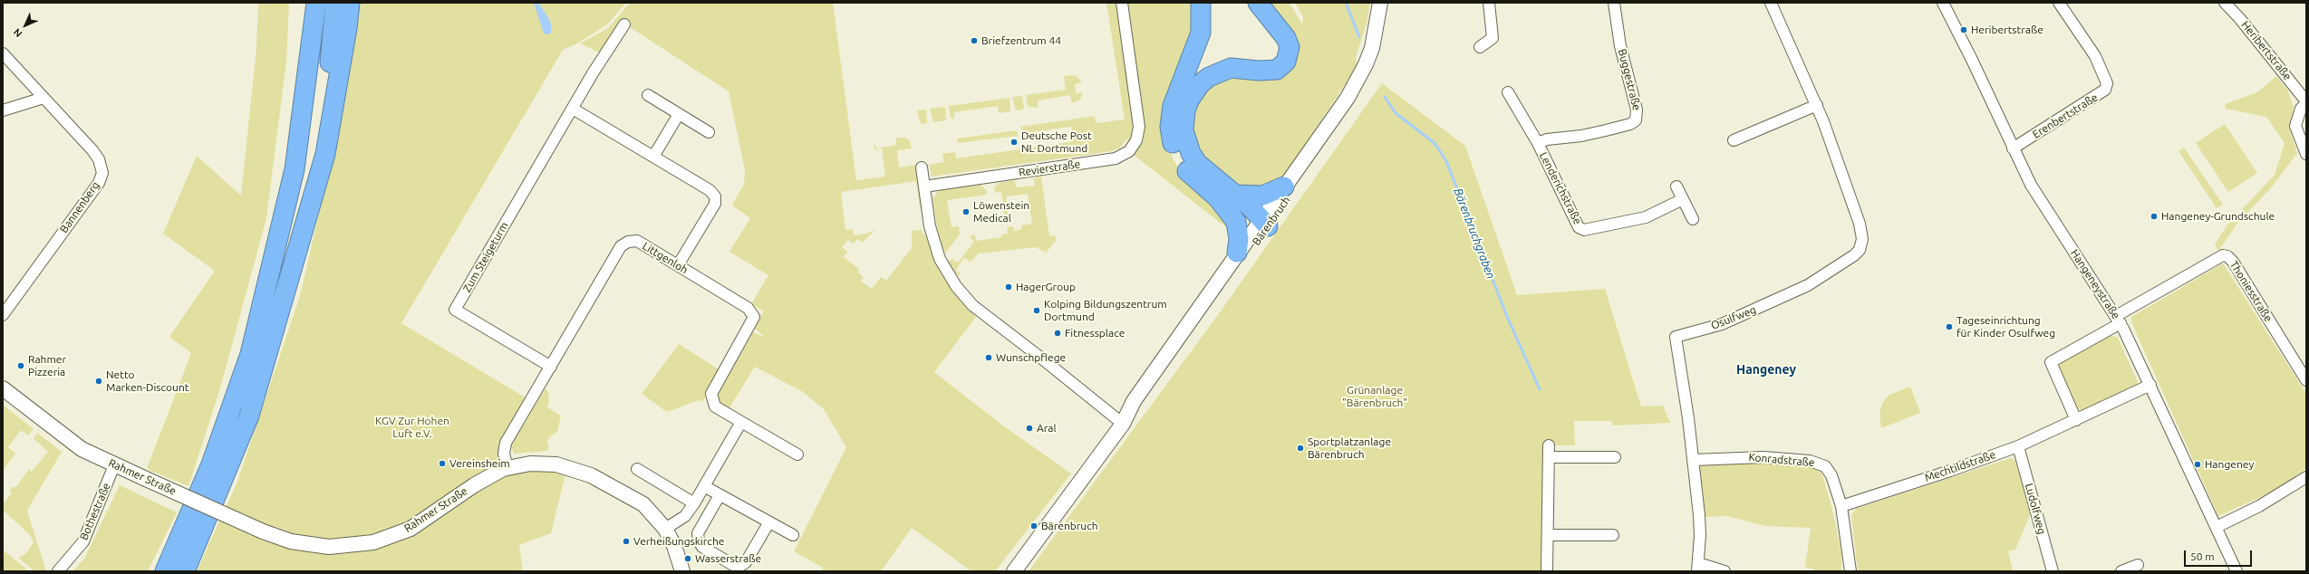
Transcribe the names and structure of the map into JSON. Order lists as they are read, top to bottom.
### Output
{
  "streets": {
    "main road": ["Bärenbruch", "Rahmer Straße"],
    "street": [
      "Heribertstraße",
      "Buggestraße",
      "Erenbertstraße",
      "Revierstraße",
      "Lenderichstraße",
      "Bannenberg",
      "Zum Steigeturm",
      "Littgenloh",
      "Hangeneystraße",
      "Thoniesstraße",
      "Osulfweg",
      "Konradstraße",
      "Mechtildstraße",
      "Ludolfweg",
      "Bothestraße"
    ]
  },
  "crossings": [
    ["Buggestraße", "Lenderichstraße"],
    ["Erenbertstraße", "Hangeneystraße"],
    ["Zum Steigeturm", "Littgenloh"],
    ["Littgenloh", "Rahmer Straße"],
    ["Hangeneystraße", "Thoniesstraße"],
    ["Hangeneystraße", "Mechtildstraße"],
    ["Osulfweg", "Konradstraße"],
    ["Konradstraße", "Mechtildstraße"],
    ["Mechtildstraße", "Ludolfweg"],
    ["Rahmer Straße", "Bothestraße"]
  ],
  "districts": ["Hangeney"],
  "water": ["Bärenbruchgraben"],
  "parks": ["Grünanlage \"Bärenbruch\"", "KGV Zur Hohen Luft e.V."],
  "places": [
    "Heribertstraße",
    "Briefzentrum 44",
    "Deutsche Post NL Dortmund",
    "Löwenstein Medical",
    "Hangeney-Grundschule",
    "HagerGroup",
    "Kolping Bildungszentrum Dortmund",
    "Tageseinrichtung für Kinder Osulfweg",
    "Fitnessplace",
    "Wunschpflege",
    "Rahmer Pizzeria",
    "Netto Marken-Discount",
    "Aral",
    "Sportplatzanlage Bärenbruch",
    "Vereinsheim",
    "Hangeney",
    "Bärenbruch",
    "Verheißungskirche",
    "Wasserstraße"
  ],
  "scale_bar": "50 m",
  "north": "bottom left"
}
